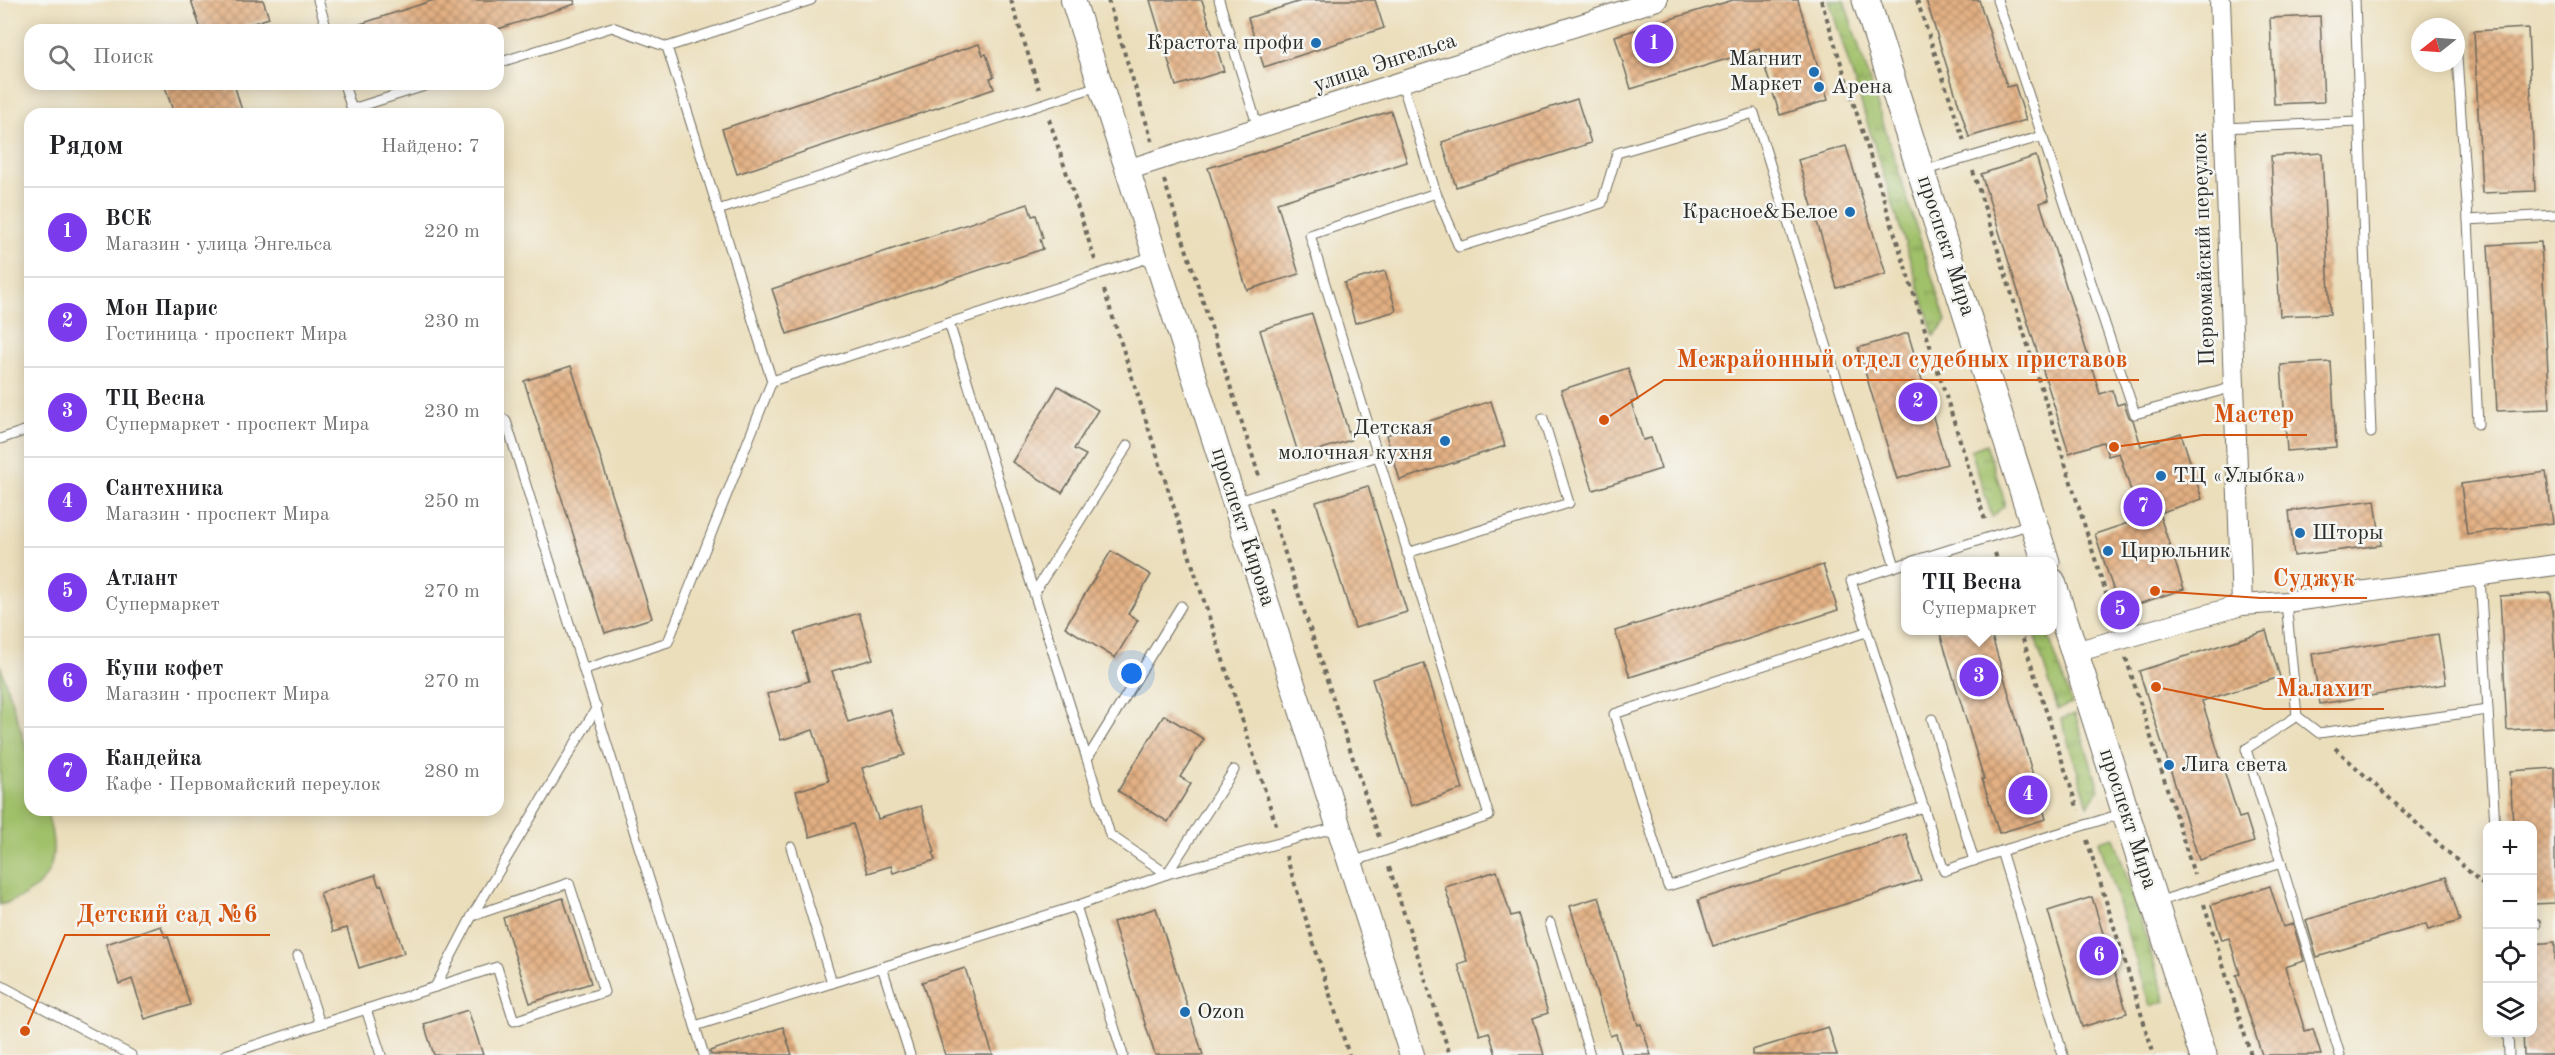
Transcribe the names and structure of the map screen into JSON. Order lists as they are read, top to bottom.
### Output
{
  "streets": {
    "main road": ["проспект Мира"],
    "street": ["улица Энгельса", "Первомайский переулок", "проспект Кирова"]
  },
  "crossings": [
    ["улица Энгельса", "проспект Кирова"]
  ],
  "places": [
    "Крастота профи",
    "Магнит Маркет",
    "Арена",
    "Красное&Белое",
    "Межрайонный отдел судебных приставов",
    "Детская молочная кухня",
    "Мастер",
    "ТЦ «Улыбка»",
    "Шторы",
    "Цирюльник",
    "Суджук",
    "Малахит",
    "Лига света",
    "Ozon",
    "Детский сад №6"
  ],
  "north": "left",
  "page": {
    "pins": [
      "1",
      "2",
      "7",
      "5",
      "3",
      "4",
      "6"
    ],
    "search": "Поиск",
    "heading": ["Рядом", "Найдено: 7"],
    "list": [
      {
        "mark": "1",
        "name": "ВСК",
        "note": "Магазин · улица Энгельса",
        "value": "220 m"
      },
      {
        "mark": "2",
        "name": "Мон Парис",
        "note": "Гостиница · проспект Мира",
        "value": "230 m"
      },
      {
        "mark": "3",
        "name": "ТЦ Весна",
        "note": "Супермаркет · проспект Мира",
        "value": "230 m"
      },
      {
        "mark": "4",
        "name": "Сантехника",
        "note": "Магазин · проспект Мира",
        "value": "250 m"
      },
      {
        "mark": "5",
        "name": "Атлант",
        "note": "Супермаркет",
        "value": "270 m"
      },
      {
        "mark": "6",
        "name": "Купи кофет",
        "note": "Магазин · проспект Мира",
        "value": "270 m"
      },
      {
        "mark": "7",
        "name": "Кандейка",
        "note": "Кафе · Первомайский переулок",
        "value": "280 m"
      }
    ],
    "popup": ["ТЦ Весна", "Супермаркет"],
    "map_buttons": ["+", "−"]
  }
}
